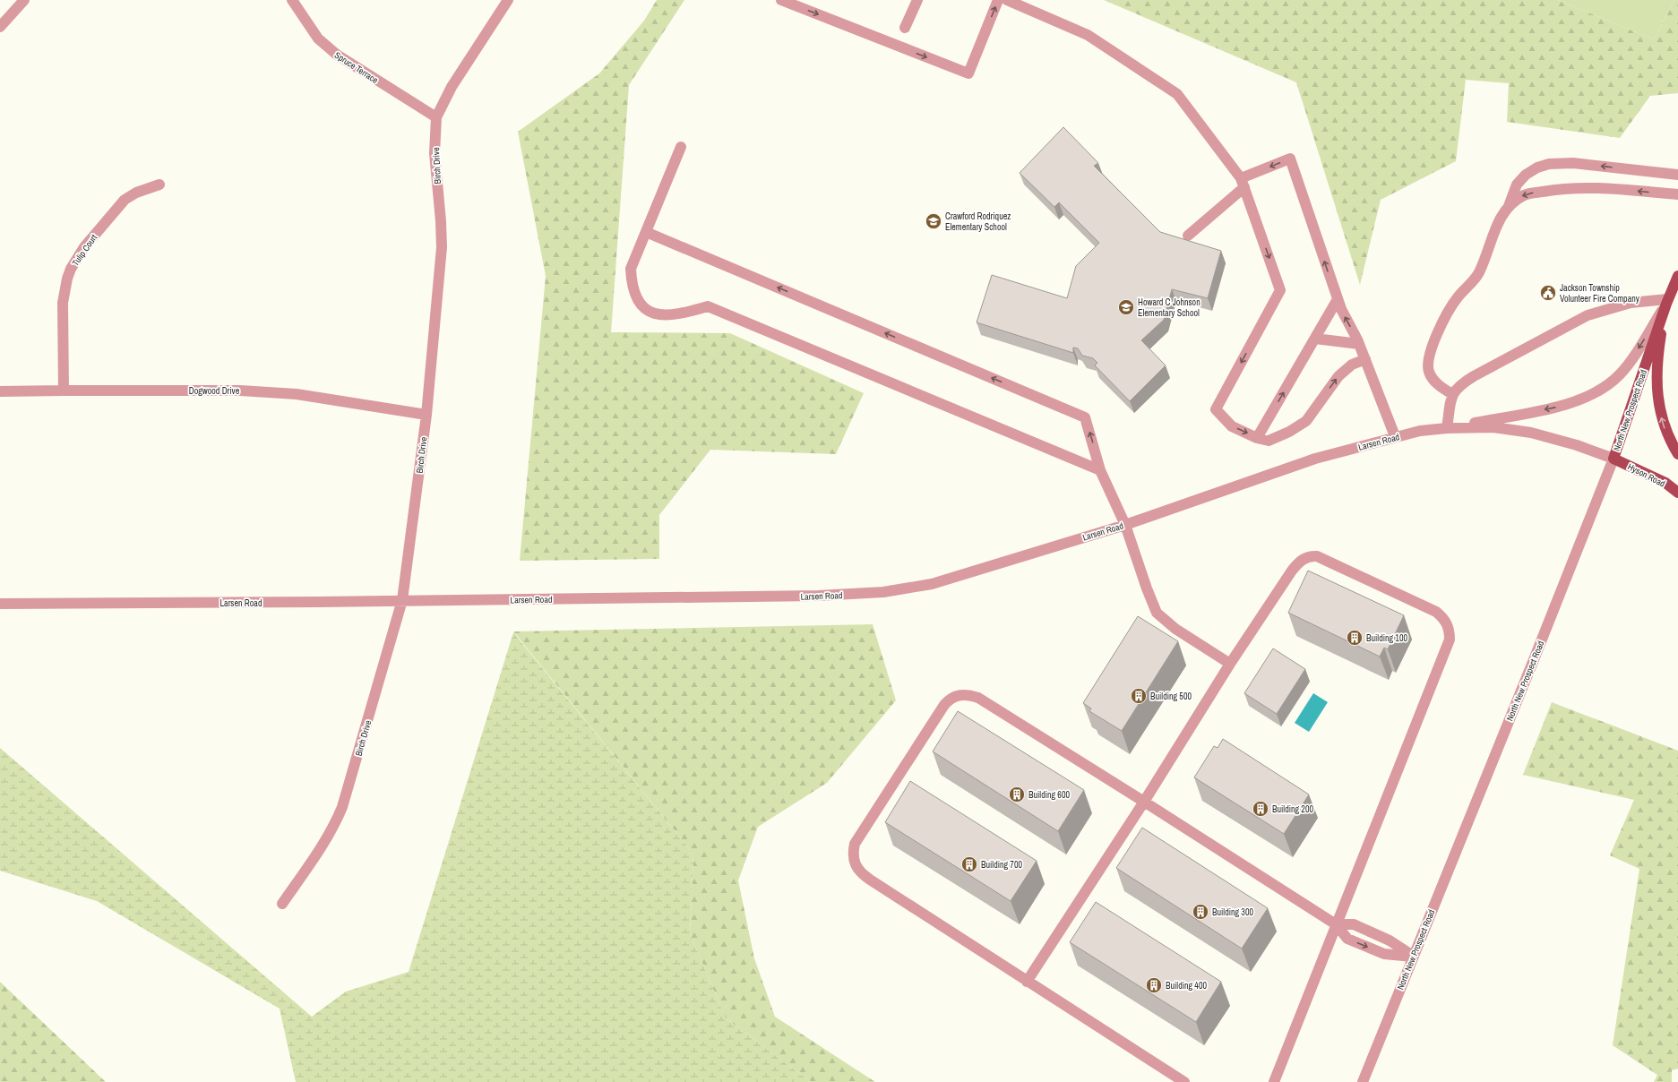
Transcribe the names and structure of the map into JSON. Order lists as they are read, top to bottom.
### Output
{
  "streets": {
    "main road": ["North New Prospect Road", "Hyson Road"],
    "street": [
      "Spruce Terrace",
      "Birch Drive",
      "Tulip Court",
      "Dogwood Drive",
      "Larsen Road"
    ]
  },
  "crossings": [
    ["Spruce Terrace", "Birch Drive"],
    ["Birch Drive", "Dogwood Drive"],
    ["Birch Drive", "Larsen Road"],
    ["Tulip Court", "Dogwood Drive"],
    ["North New Prospect Road", "Larsen Road"],
    ["North New Prospect Road", "Hyson Road"],
    ["Larsen Road", "Hyson Road"]
  ],
  "places": {
    "school or university": ["Crawford Rodriquez Elementary School", "Howard C Johnson Elementary School"],
    "public building": ["Jackson Township Volunteer Fire Company"],
    "building": [
      "Building 100",
      "Building 500",
      "Building 600",
      "Building 200",
      "Building 700",
      "Building 300",
      "Building 400"
    ]
  }
}
